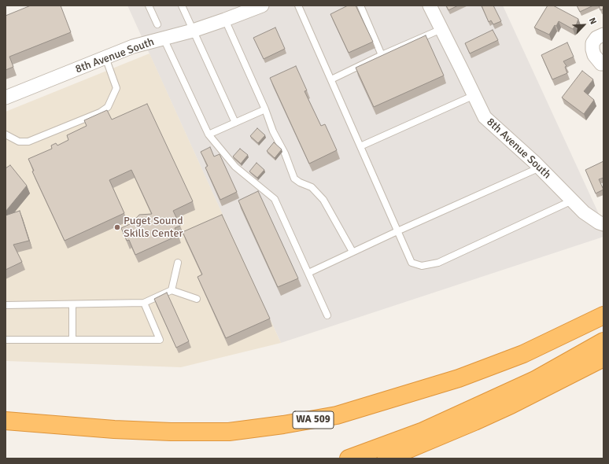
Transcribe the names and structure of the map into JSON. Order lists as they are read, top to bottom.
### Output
{
  "streets": {
    "highway": ["WA 509"],
    "street": ["8th Avenue South"]
  },
  "places": ["Puget Sound Skills Center"],
  "north": "top right"
}
